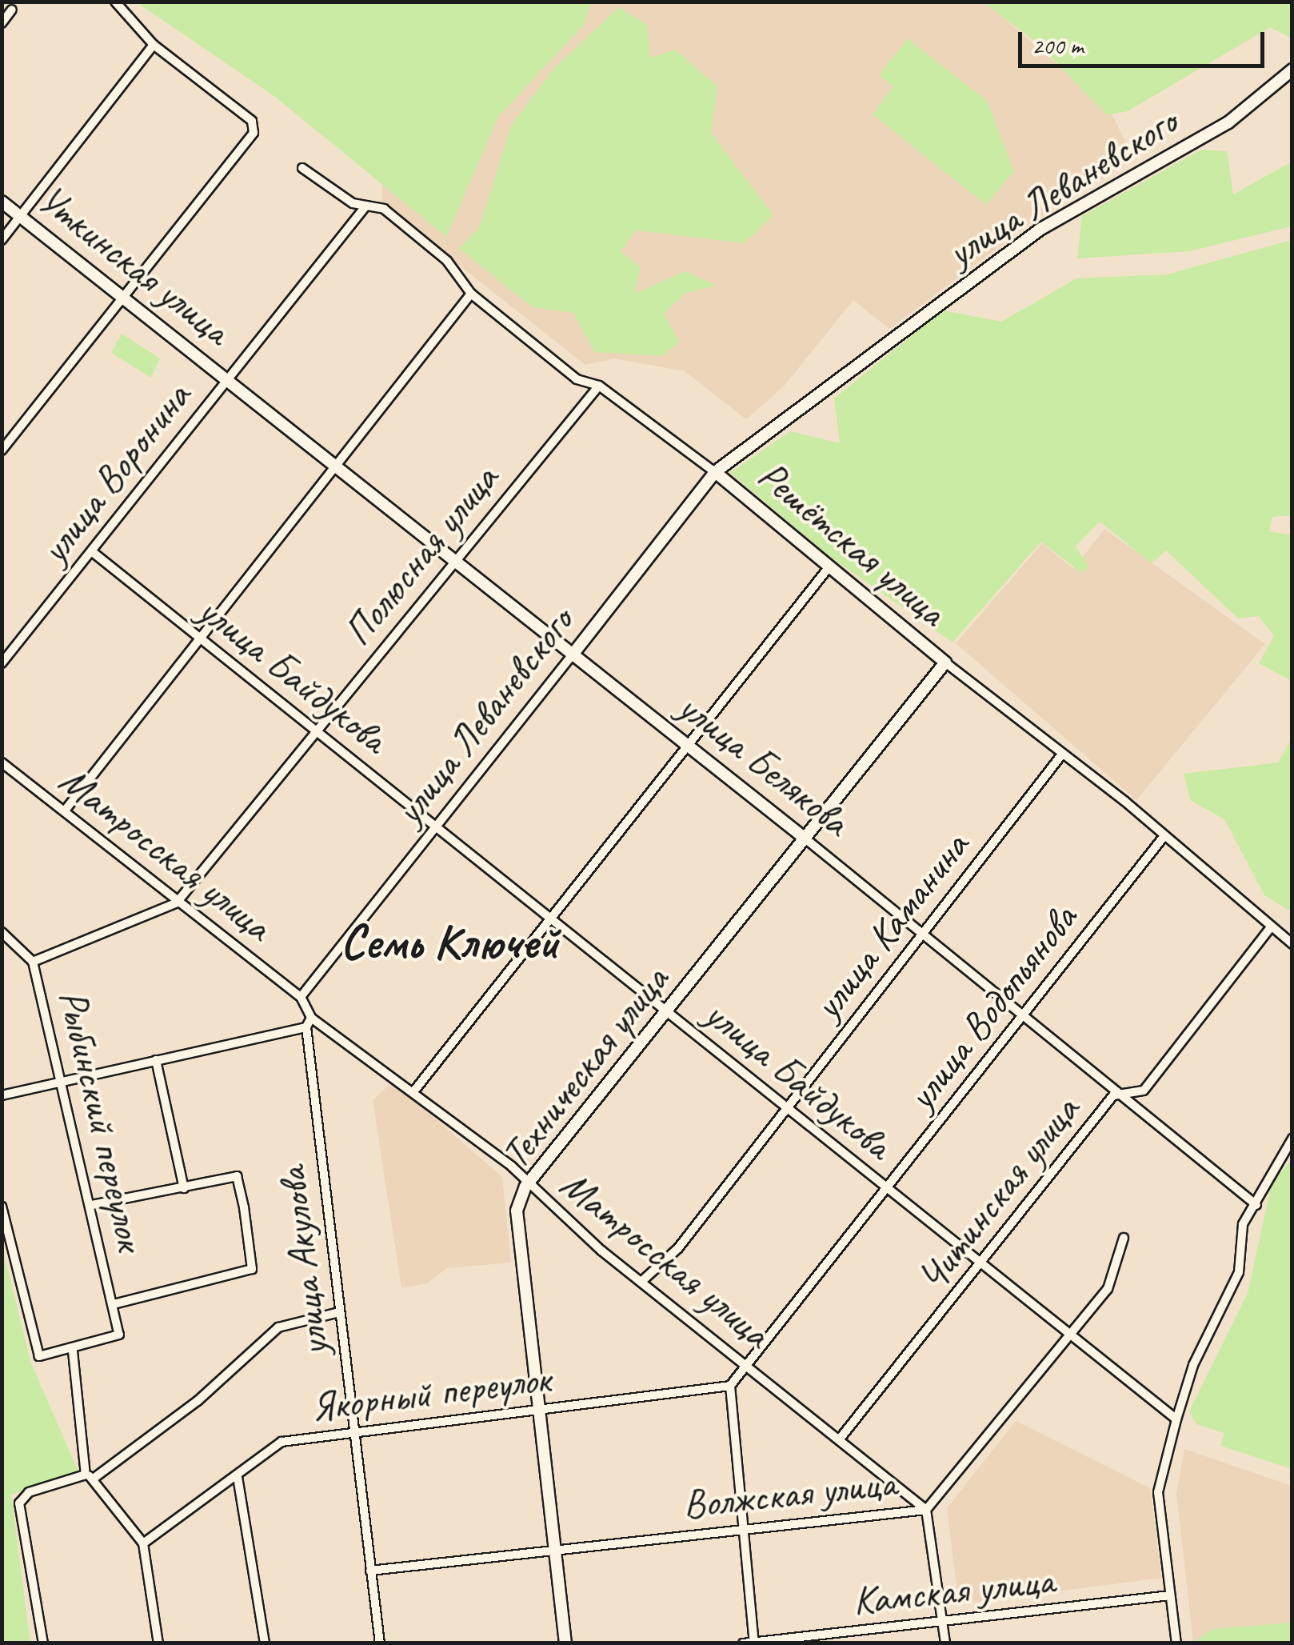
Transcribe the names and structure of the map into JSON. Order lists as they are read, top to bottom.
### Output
{
  "streets": {
    "street": [
      "улица Леваневского",
      "Уткинская улица",
      "улица Воронина",
      "Решётская улица",
      "Полюсная улица",
      "улица Байдукова",
      "улица Белякова",
      "Матросская улица",
      "улица Каманина",
      "улица Водопьянова",
      "Техническая улица",
      "Рыбинский переулок",
      "Читинская улица",
      "улица Акулова",
      "Якорный переулок",
      "Волжская улица",
      "Камская улица"
    ]
  },
  "crossings": [
    ["улица Леваневского", "Решётская улица"],
    ["улица Леваневского", "улица Байдукова"],
    ["улица Леваневского", "улица Белякова"],
    ["улица Леваневского", "Матросская улица"],
    ["Уткинская улица", "улица Воронина"],
    ["Уткинская улица", "улица Белякова"],
    ["улица Воронина", "Решётская улица"],
    ["улица Воронина", "улица Байдукова"],
    ["улица Воронина", "улица Белякова"],
    ["Решётская улица", "Полюсная улица"],
    ["Решётская улица", "улица Каманина"],
    ["Решётская улица", "улица Водопьянова"],
    ["Решётская улица", "Техническая улица"],
    ["Решётская улица", "Читинская улица"],
    ["Полюсная улица", "улица Байдукова"],
    ["Полюсная улица", "улица Белякова"],
    ["Полюсная улица", "Матросская улица"],
    ["Полюсная улица", "Рыбинский переулок"],
    ["улица Байдукова", "улица Каманина"],
    ["улица Байдукова", "улица Водопьянова"],
    ["улица Байдукова", "Техническая улица"],
    ["улица Байдукова", "Читинская улица"],
    ["улица Байдукова", "Волжская улица"],
    ["улица Белякова", "улица Каманина"],
    ["улица Белякова", "улица Водопьянова"],
    ["улица Белякова", "Техническая улица"],
    ["улица Белякова", "Читинская улица"],
    ["Матросская улица", "улица Каманина"],
    ["Матросская улица", "улица Водопьянова"],
    ["Матросская улица", "Техническая улица"],
    ["Матросская улица", "Читинская улица"],
    ["Матросская улица", "Волжская улица"],
    ["Техническая улица", "Якорный переулок"],
    ["Техническая улица", "Волжская улица"],
    ["улица Акулова", "Якорный переулок"],
    ["улица Акулова", "Волжская улица"]
  ],
  "districts": ["Семь Ключей"],
  "scale_bar": "200 m"
}
